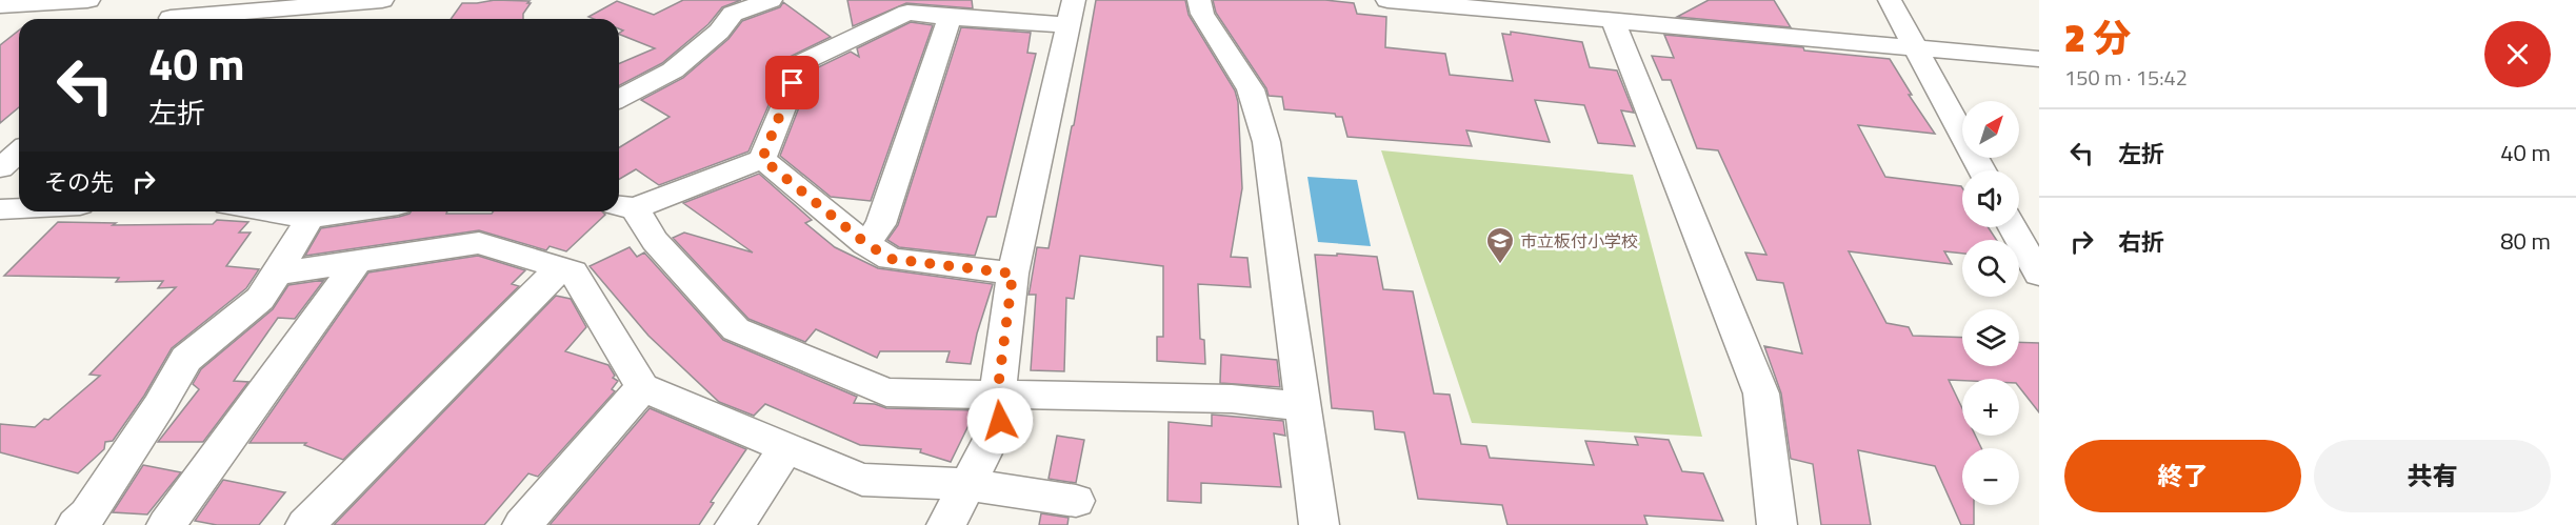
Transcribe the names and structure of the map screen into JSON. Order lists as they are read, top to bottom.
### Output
{
  "places": {
    "school or university": ["市立板付小学校"]
  },
  "north": "top right",
  "page": {
    "heading": ["2 分", "150 m · 15:42"],
    "turn": ["40 m", "左折"],
    "map_buttons": ["+", "−"],
    "list": [
      {
        "name": "左折",
        "value": "40 m"
      },
      {
        "name": "右折",
        "value": "80 m"
      }
    ],
    "then": "その先",
    "buttons": ["終了", "共有"]
  }
}
